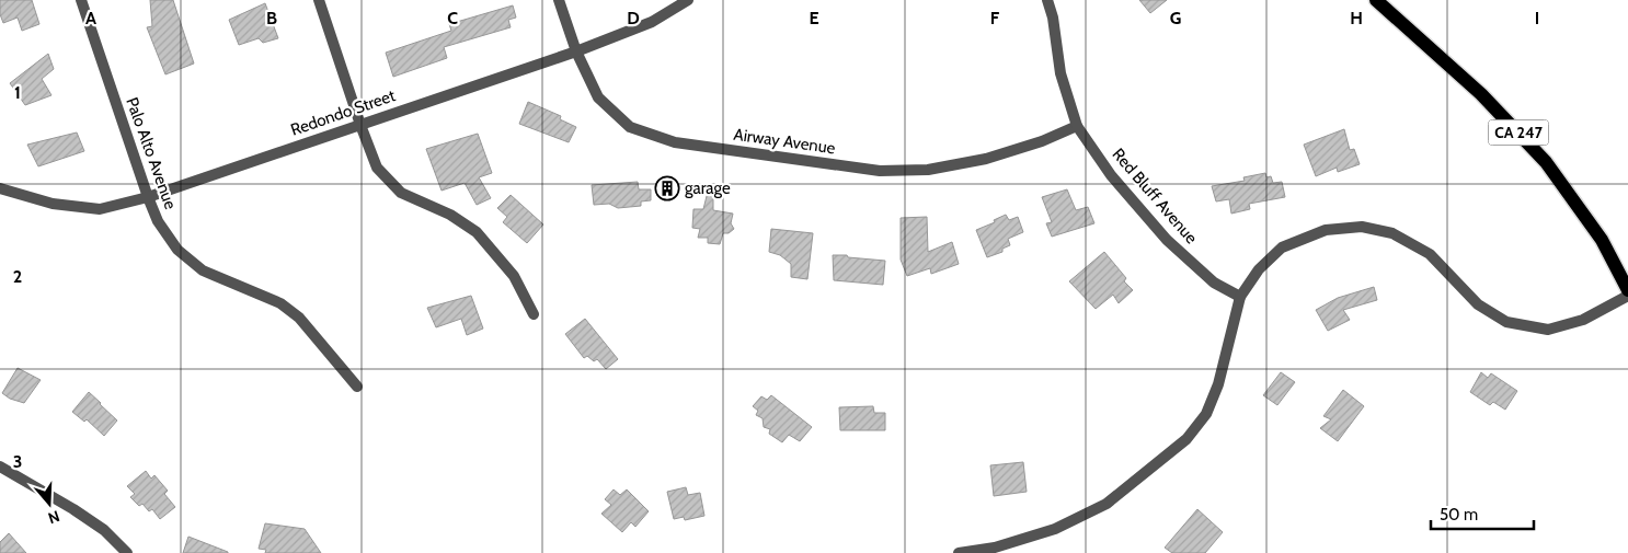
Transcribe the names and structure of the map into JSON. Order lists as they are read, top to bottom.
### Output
{
  "streets": {
    "main road": ["CA 247"],
    "street": [
      "Redondo Street",
      "Airway Avenue",
      "Palo Alto Avenue",
      "Red Bluff Avenue"
    ]
  },
  "crossings": [
    ["Redondo Street", "Airway Avenue"],
    ["Redondo Street", "Palo Alto Avenue"],
    ["Airway Avenue", "Red Bluff Avenue"]
  ],
  "places": {
    "building": ["garage"]
  },
  "scale_bar": "50 m",
  "north": "bottom",
  "grid": {
    "columns": [
      "A",
      "B",
      "C",
      "D",
      "E",
      "F",
      "G",
      "H",
      "I"
    ],
    "rows": ["1", "2", "3"]
  }
}
